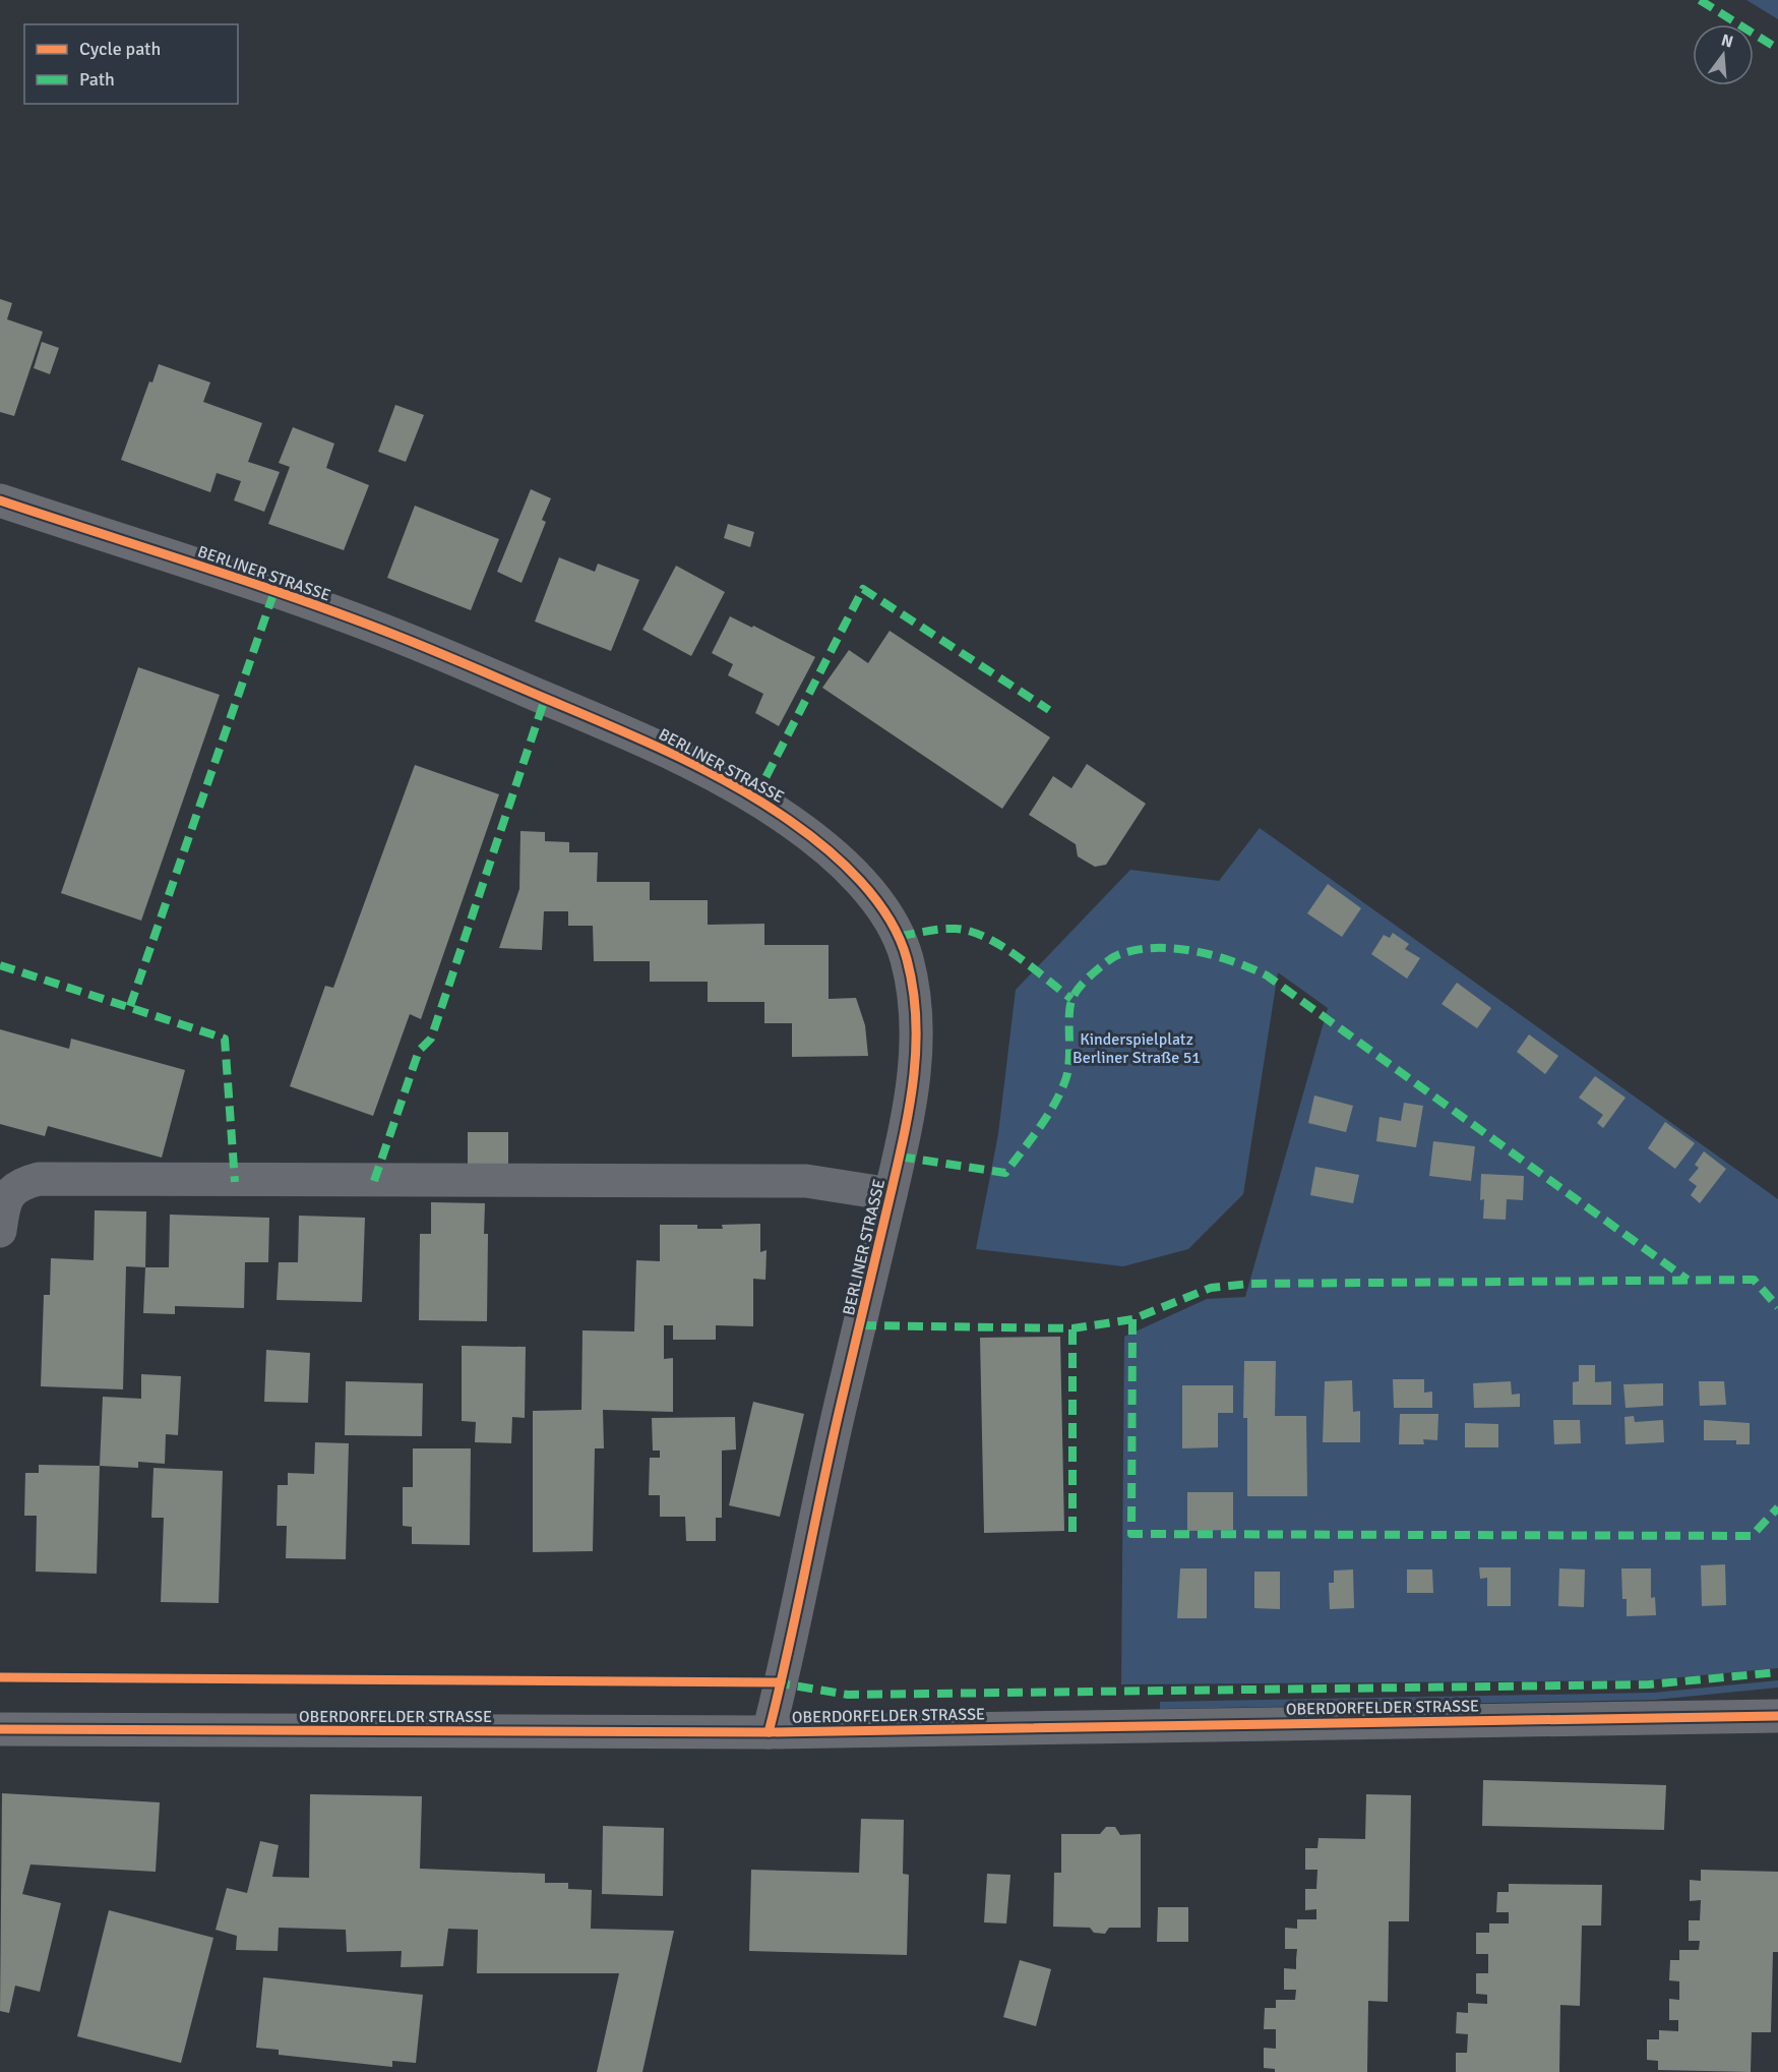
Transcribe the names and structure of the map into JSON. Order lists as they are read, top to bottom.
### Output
{
  "streets": {
    "street": ["BERLINER STRASSE", "OBERDORFELDER STRASSE"]
  },
  "crossings": [
    ["BERLINER STRASSE", "OBERDORFELDER STRASSE"]
  ],
  "parks": ["Kinderspielplatz Berliner Straße 51"],
  "legend": ["Cycle path", "Path"],
  "north": "top"
}
